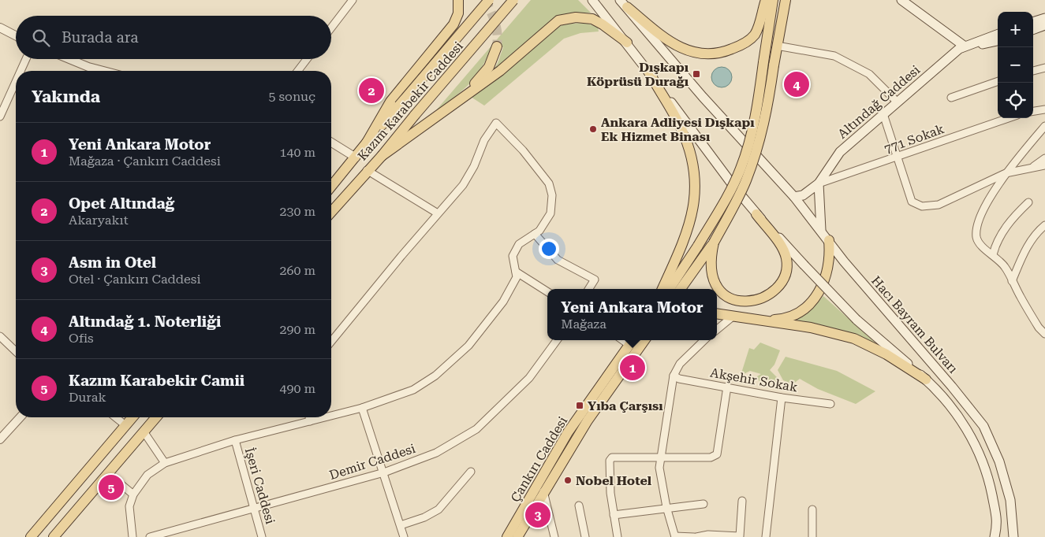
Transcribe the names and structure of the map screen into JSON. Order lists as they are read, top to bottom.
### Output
{
  "streets": {
    "main road": [
      "Kazım Karabekir Caddesi",
      "Altındağ Caddesi",
      "Hacı Bayram Bulvarı",
      "Çankırı Caddesi"
    ],
    "street": [
      "771 Sokak",
      "Akşehir Sokak",
      "Demir Caddesi",
      "İşeri Caddesi"
    ]
  },
  "crossings": [
    ["Altındağ Caddesi", "771 Sokak"],
    ["Altındağ Caddesi", "Hacı Bayram Bulvarı"],
    ["Demir Caddesi", "İşeri Caddesi"]
  ],
  "places": {
    "transit": ["Dışkapı Köprüsü Durağı", "Yıba Çarşısı"],
    "other": ["Ankara Adliyesi Dışkapı Ek Hizmet Binası", "Nobel Hotel"]
  },
  "page": {
    "map_buttons": ["+", "−"],
    "search": "Burada ara",
    "pins": [
      "4",
      "2",
      "1",
      "5",
      "3"
    ],
    "heading": ["Yakında", "5 sonuç"],
    "list": [
      {
        "mark": "1",
        "name": "Yeni Ankara Motor",
        "note": "Mağaza · Çankırı Caddesi",
        "value": "140 m"
      },
      {
        "mark": "2",
        "name": "Opet Altındağ",
        "note": "Akaryakıt",
        "value": "230 m"
      },
      {
        "mark": "3",
        "name": "Asm in Otel",
        "note": "Otel · Çankırı Caddesi",
        "value": "260 m"
      },
      {
        "mark": "4",
        "name": "Altındağ 1. Noterliği",
        "note": "Ofis",
        "value": "290 m"
      },
      {
        "mark": "5",
        "name": "Kazım Karabekir Camii",
        "note": "Durak",
        "value": "490 m"
      }
    ],
    "popup": ["Yeni Ankara Motor", "Mağaza"]
  }
}
